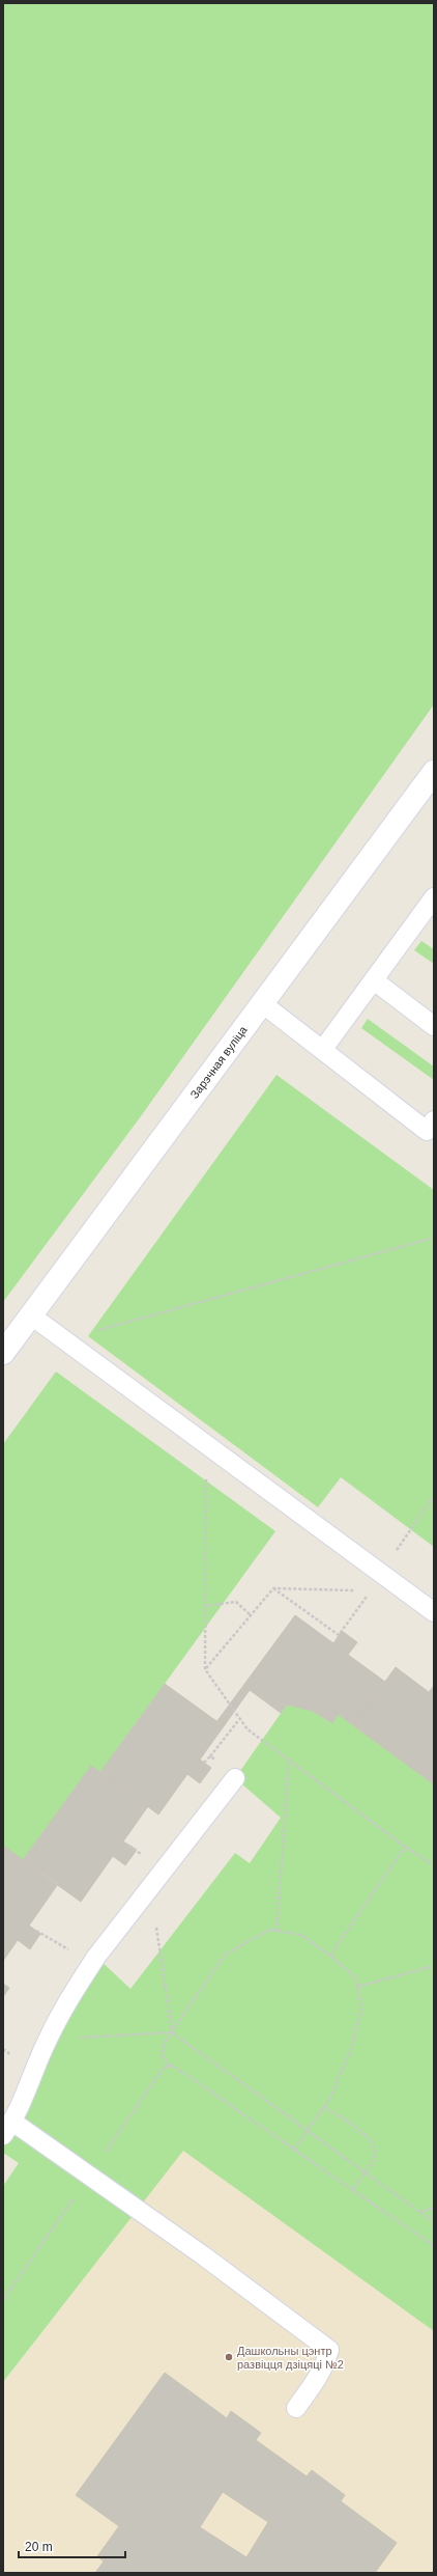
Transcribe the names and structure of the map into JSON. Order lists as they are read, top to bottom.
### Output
{
  "streets": {
    "street": ["Зарэчная вуліца"]
  },
  "places": ["Дашкольны цэнтр развіцця дзіцяці №2"],
  "scale_bar": "20 m"
}
